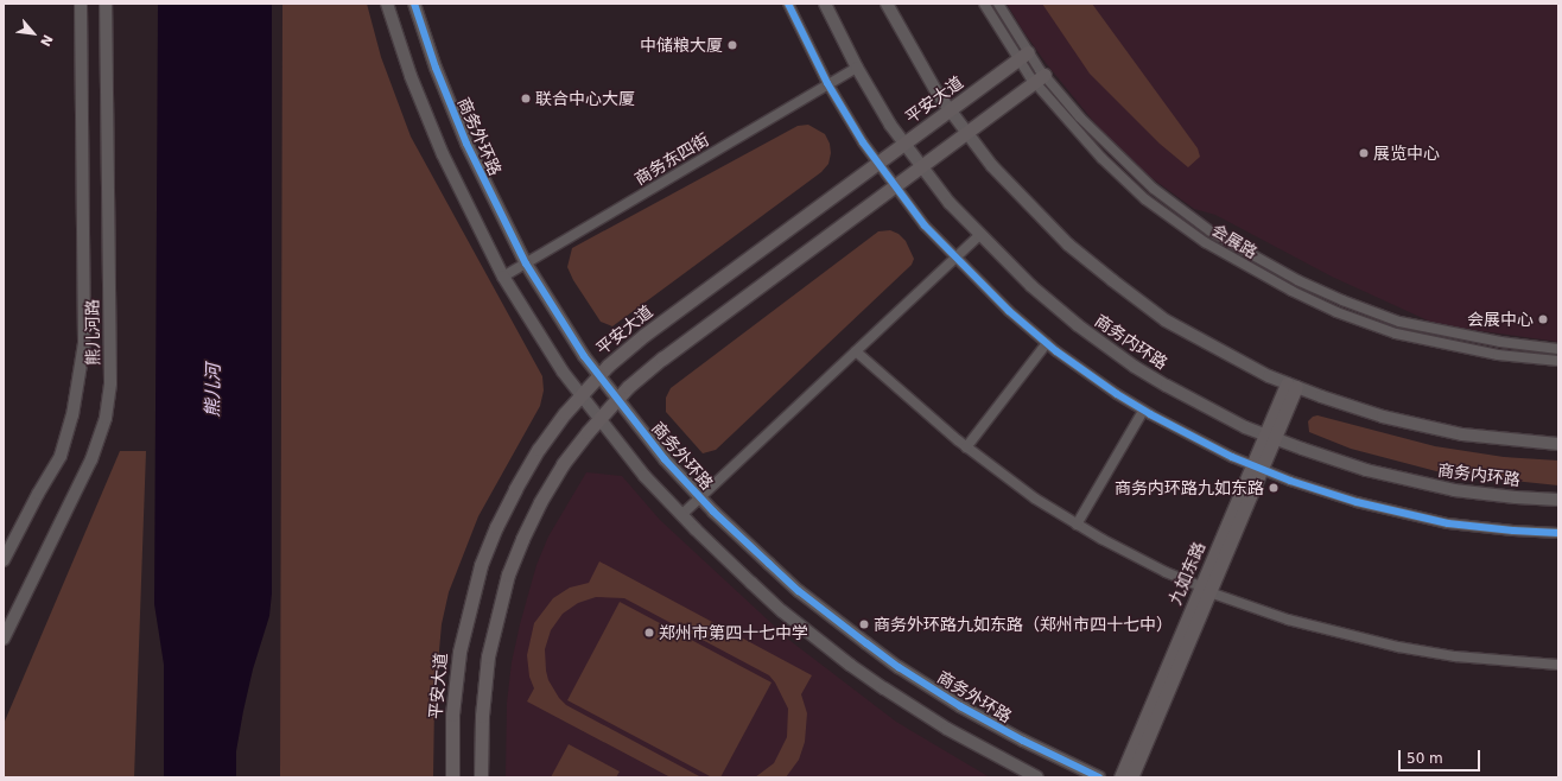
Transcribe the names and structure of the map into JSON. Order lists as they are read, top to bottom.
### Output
{
  "streets": {
    "main road": ["平安大道", "九如东路"],
    "street": [
      "商务外环路",
      "商务东四街",
      "会展路",
      "熊儿河路",
      "商务内环路"
    ]
  },
  "crossings": [
    ["平安大道", "商务外环路"],
    ["平安大道", "会展路"],
    ["平安大道", "商务内环路"],
    ["商务外环路", "商务东四街"],
    ["商务东四街", "商务内环路"],
    ["商务内环路", "九如东路"]
  ],
  "water": ["熊儿河"],
  "places": [
    "中储粮大厦",
    "联合中心大厦",
    "展览中心",
    "会展中心",
    "商务内环路九如东路",
    "商务外环路九如东路（郑州市四十七中）",
    "郑州市第四十七中学"
  ],
  "scale_bar": "50 m",
  "north": "bottom right"
}
